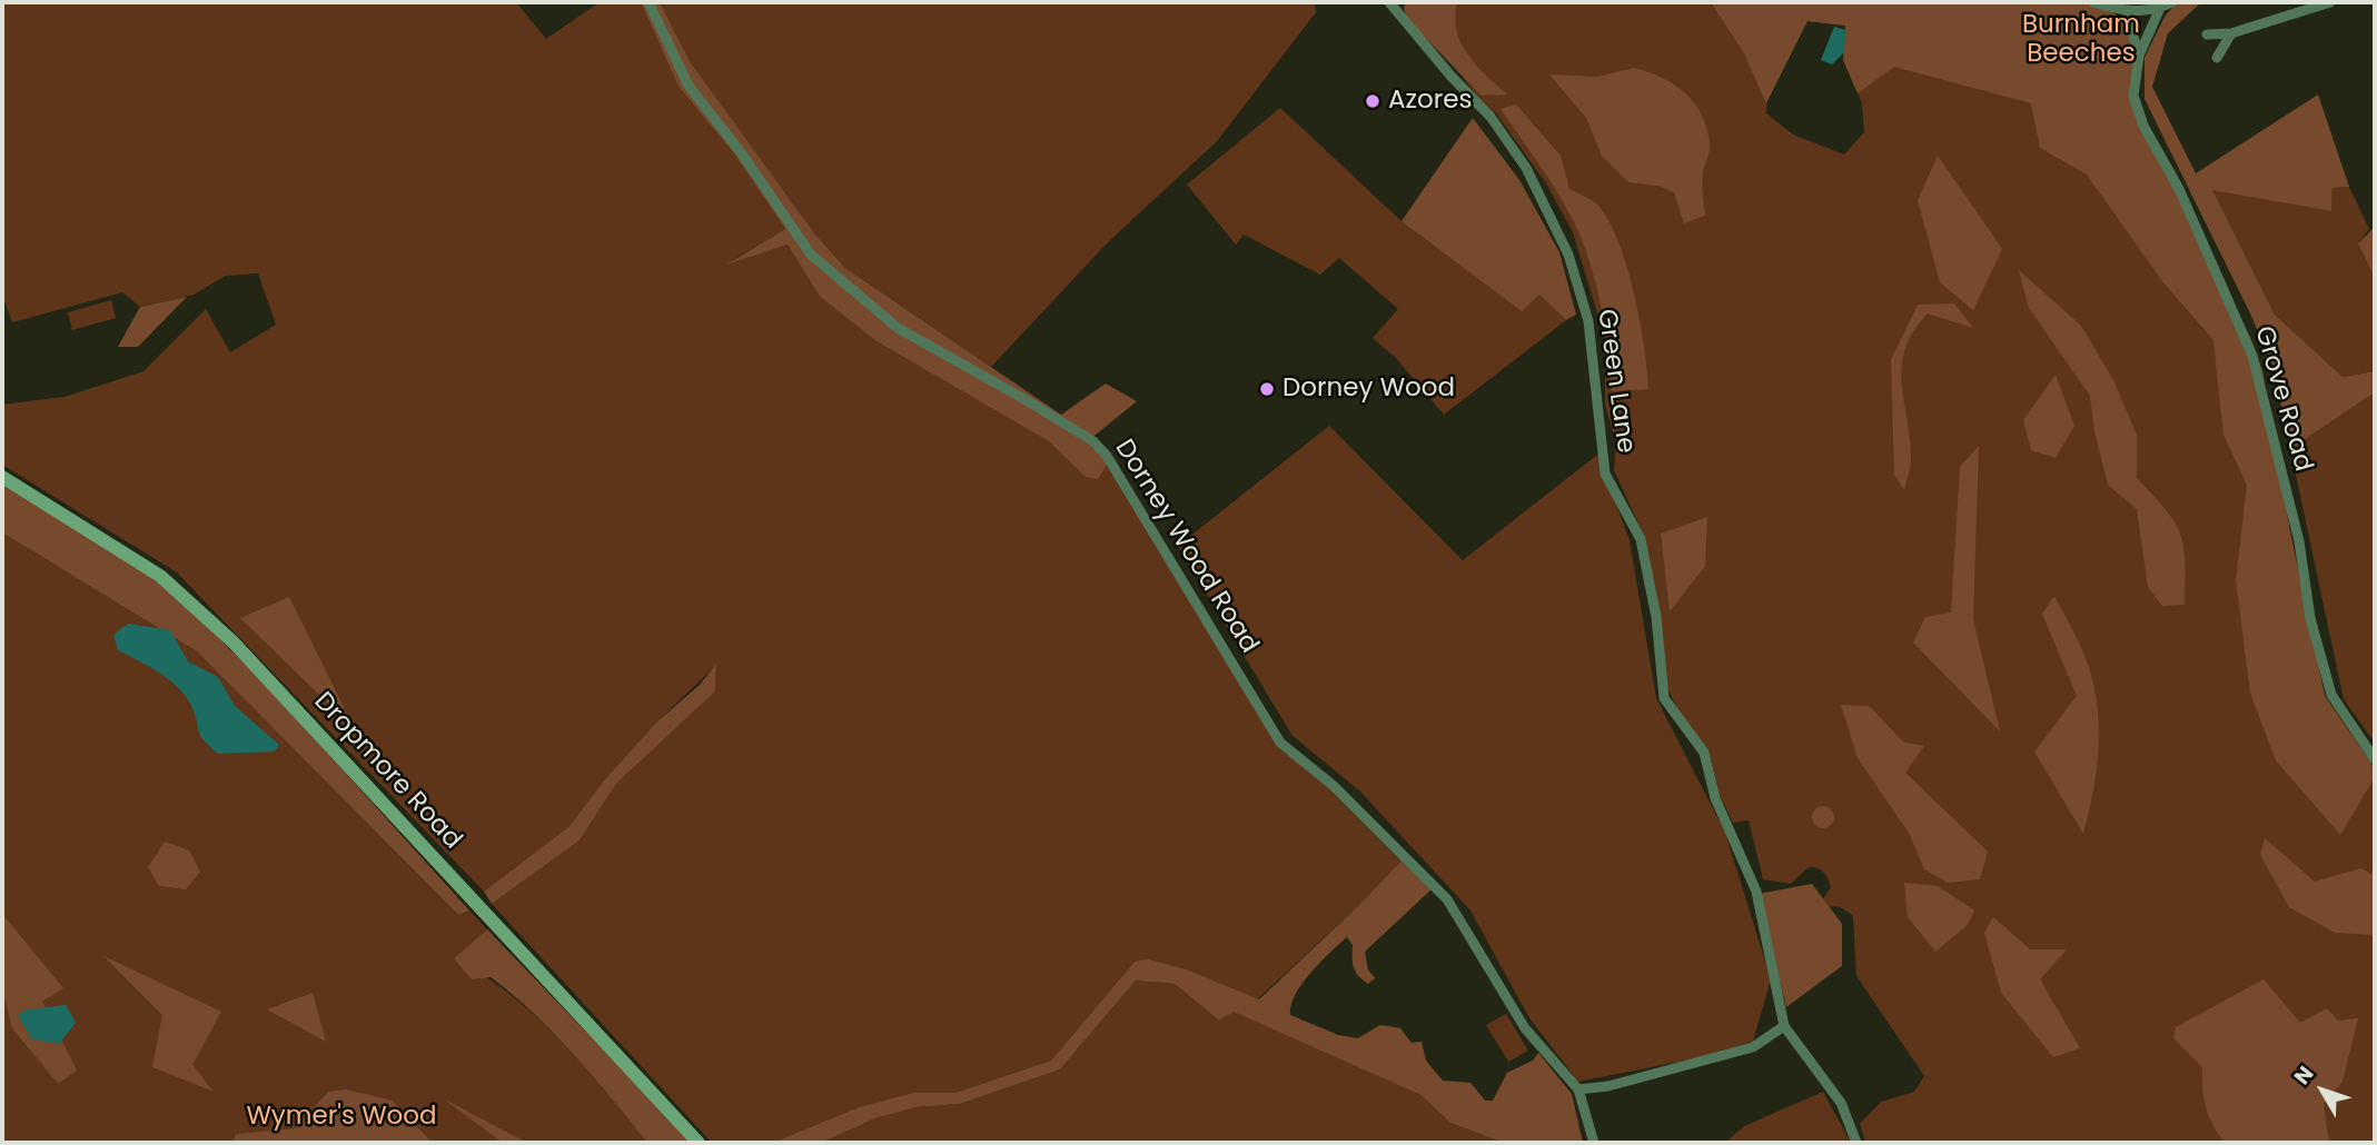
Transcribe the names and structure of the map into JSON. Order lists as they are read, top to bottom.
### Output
{
  "streets": {
    "street": [
      "Green Lane",
      "Grove Road",
      "Dorney Wood Road",
      "Dropmore Road"
    ]
  },
  "parks": ["Burnham Beeches", "Wymer's Wood"],
  "places": ["Azores", "Dorney Wood"],
  "north": "top left"
}
